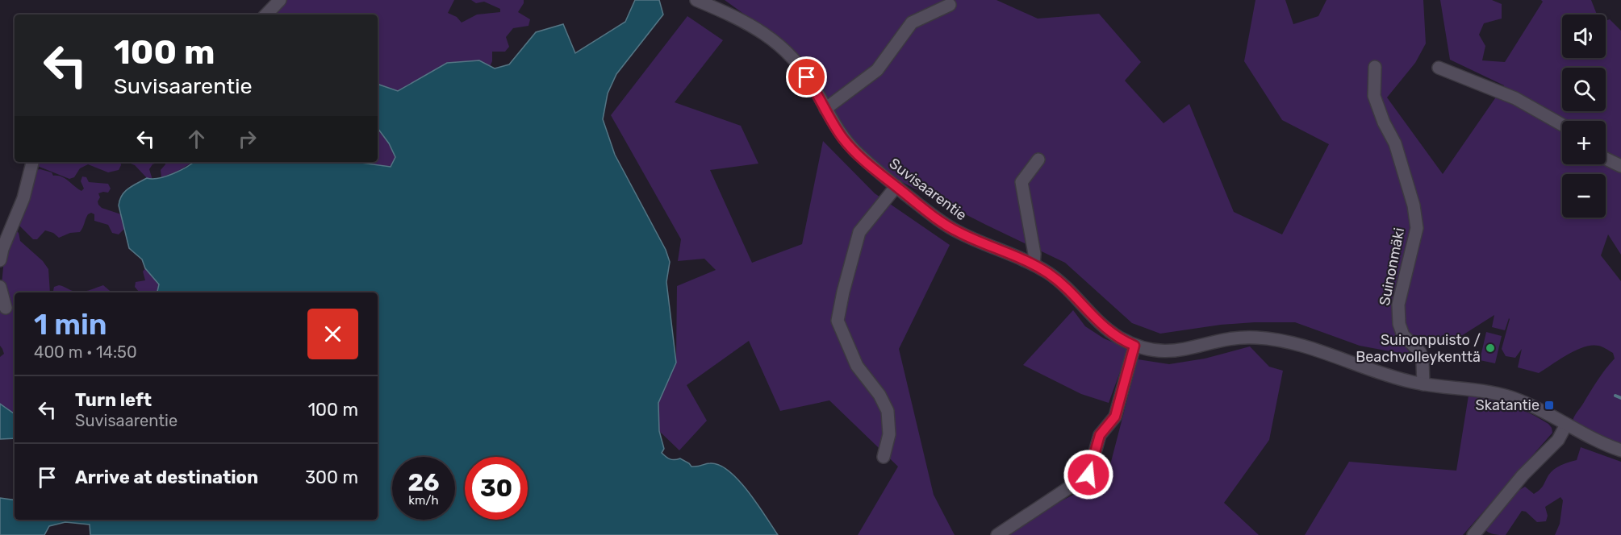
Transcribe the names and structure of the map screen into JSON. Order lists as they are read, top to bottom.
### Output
{
  "streets": {
    "street": ["Suvisaarentie", "Suinonmäki"]
  },
  "crossings": [
    ["Suvisaarentie", "Suinonmäki"]
  ],
  "places": {
    "other": ["Suinonpuisto / Beachvolleykenttä"],
    "transit": ["Skatantie"]
  },
  "page": {
    "map_buttons": ["+", "−"],
    "turn": ["100 m", "Suvisaarentie"],
    "heading": ["1 min", "400 m · 14:50"],
    "list": [
      {
        "name": "Turn left",
        "note": "Suvisaarentie",
        "value": "100 m"
      },
      {
        "name": "Arrive at destination",
        "value": "300 m"
      }
    ],
    "speed": "26 km/h",
    "limit": "30"
  }
}
